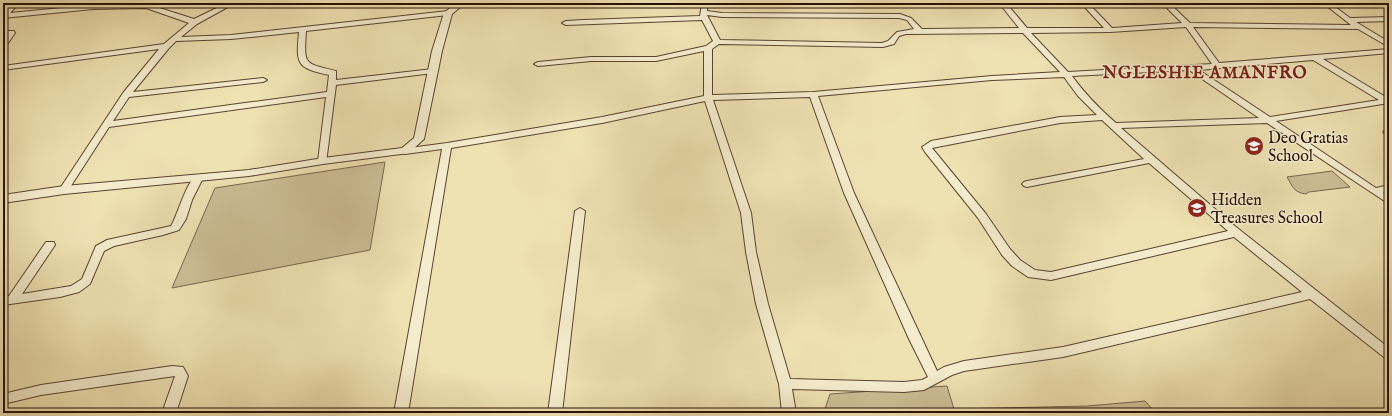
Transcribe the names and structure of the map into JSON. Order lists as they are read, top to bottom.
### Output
{
  "districts": ["NGLESHIE AMANFRO"],
  "places": {
    "school or university": ["Deo Gratias School", "Hidden Treasures School"]
  }
}
